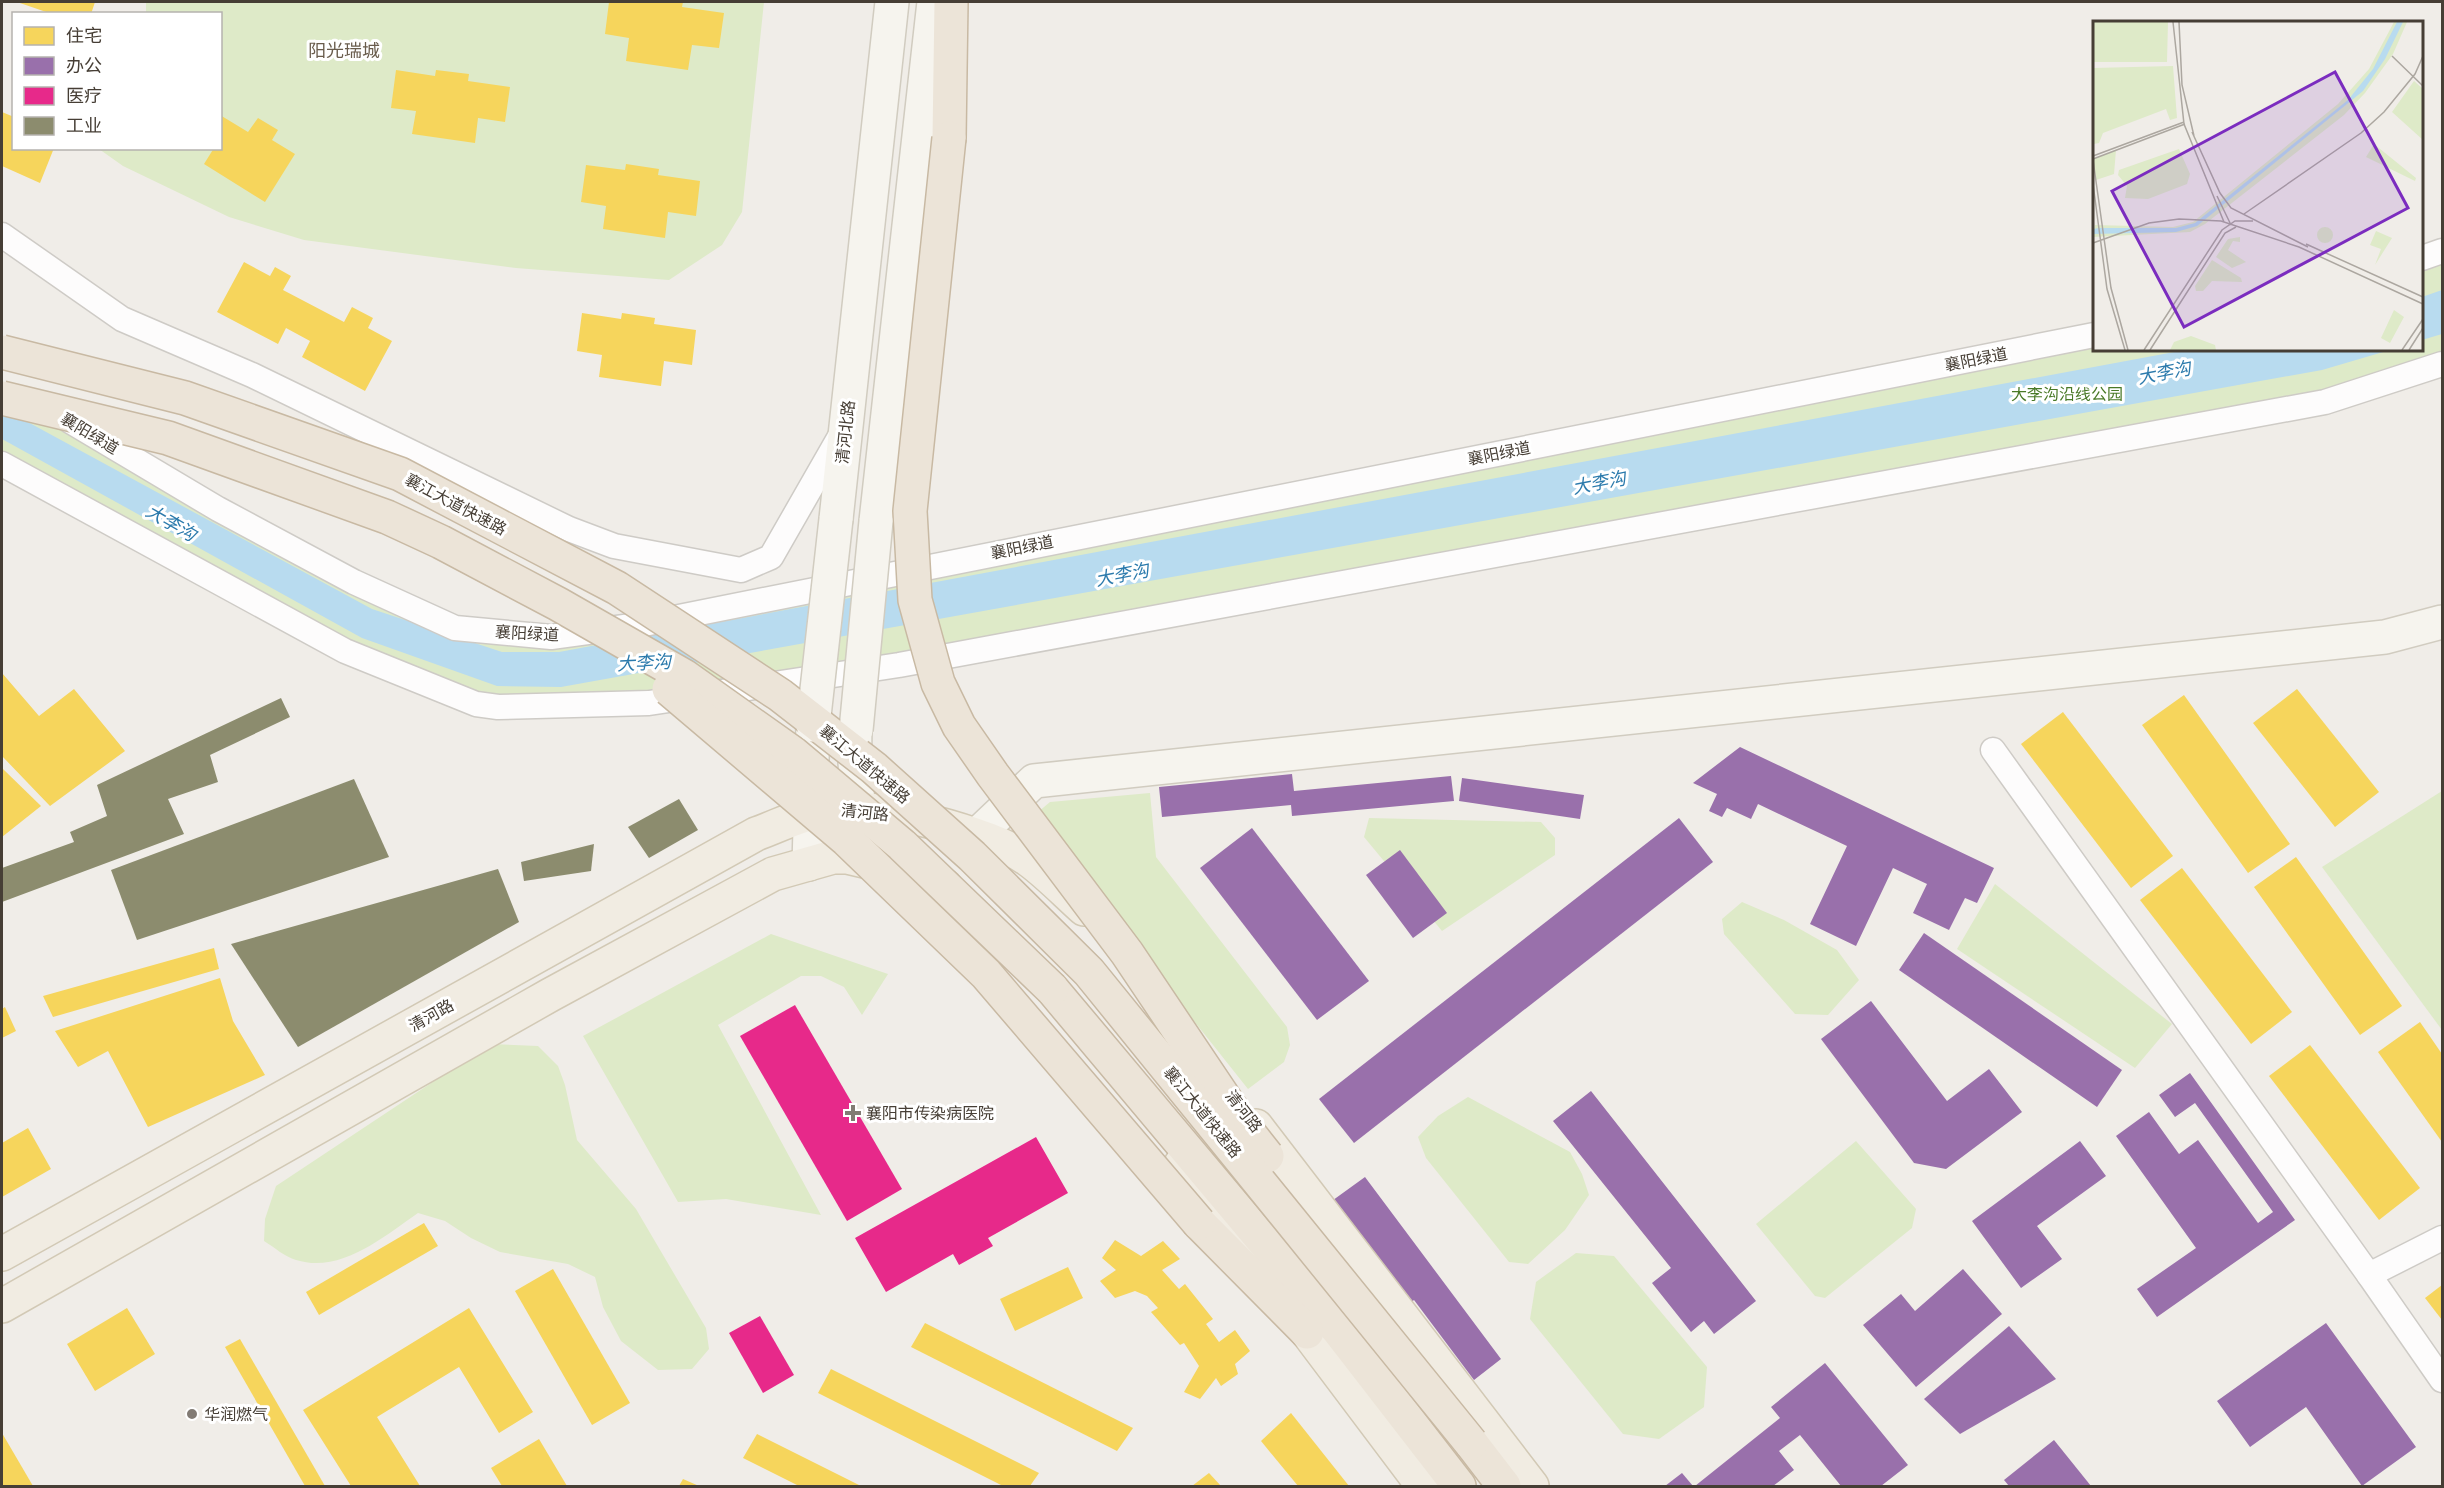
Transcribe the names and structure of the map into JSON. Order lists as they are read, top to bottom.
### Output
{
  "streets": {
    "highway": ["襄江大道快速路"],
    "main road": ["清河北路", "清河路"],
    "street": ["襄阳绿道"]
  },
  "crossings": [
    ["清河北路", "清河路"]
  ],
  "districts": ["阳光瑞城"],
  "water": ["大李沟"],
  "parks": ["大李沟沿线公园"],
  "places": {
    "health": ["襄阳市传染病医院"],
    "other": ["华润燃气"]
  },
  "legend": [
    "住宅",
    "办公",
    "医疗",
    "工业"
  ]
}
